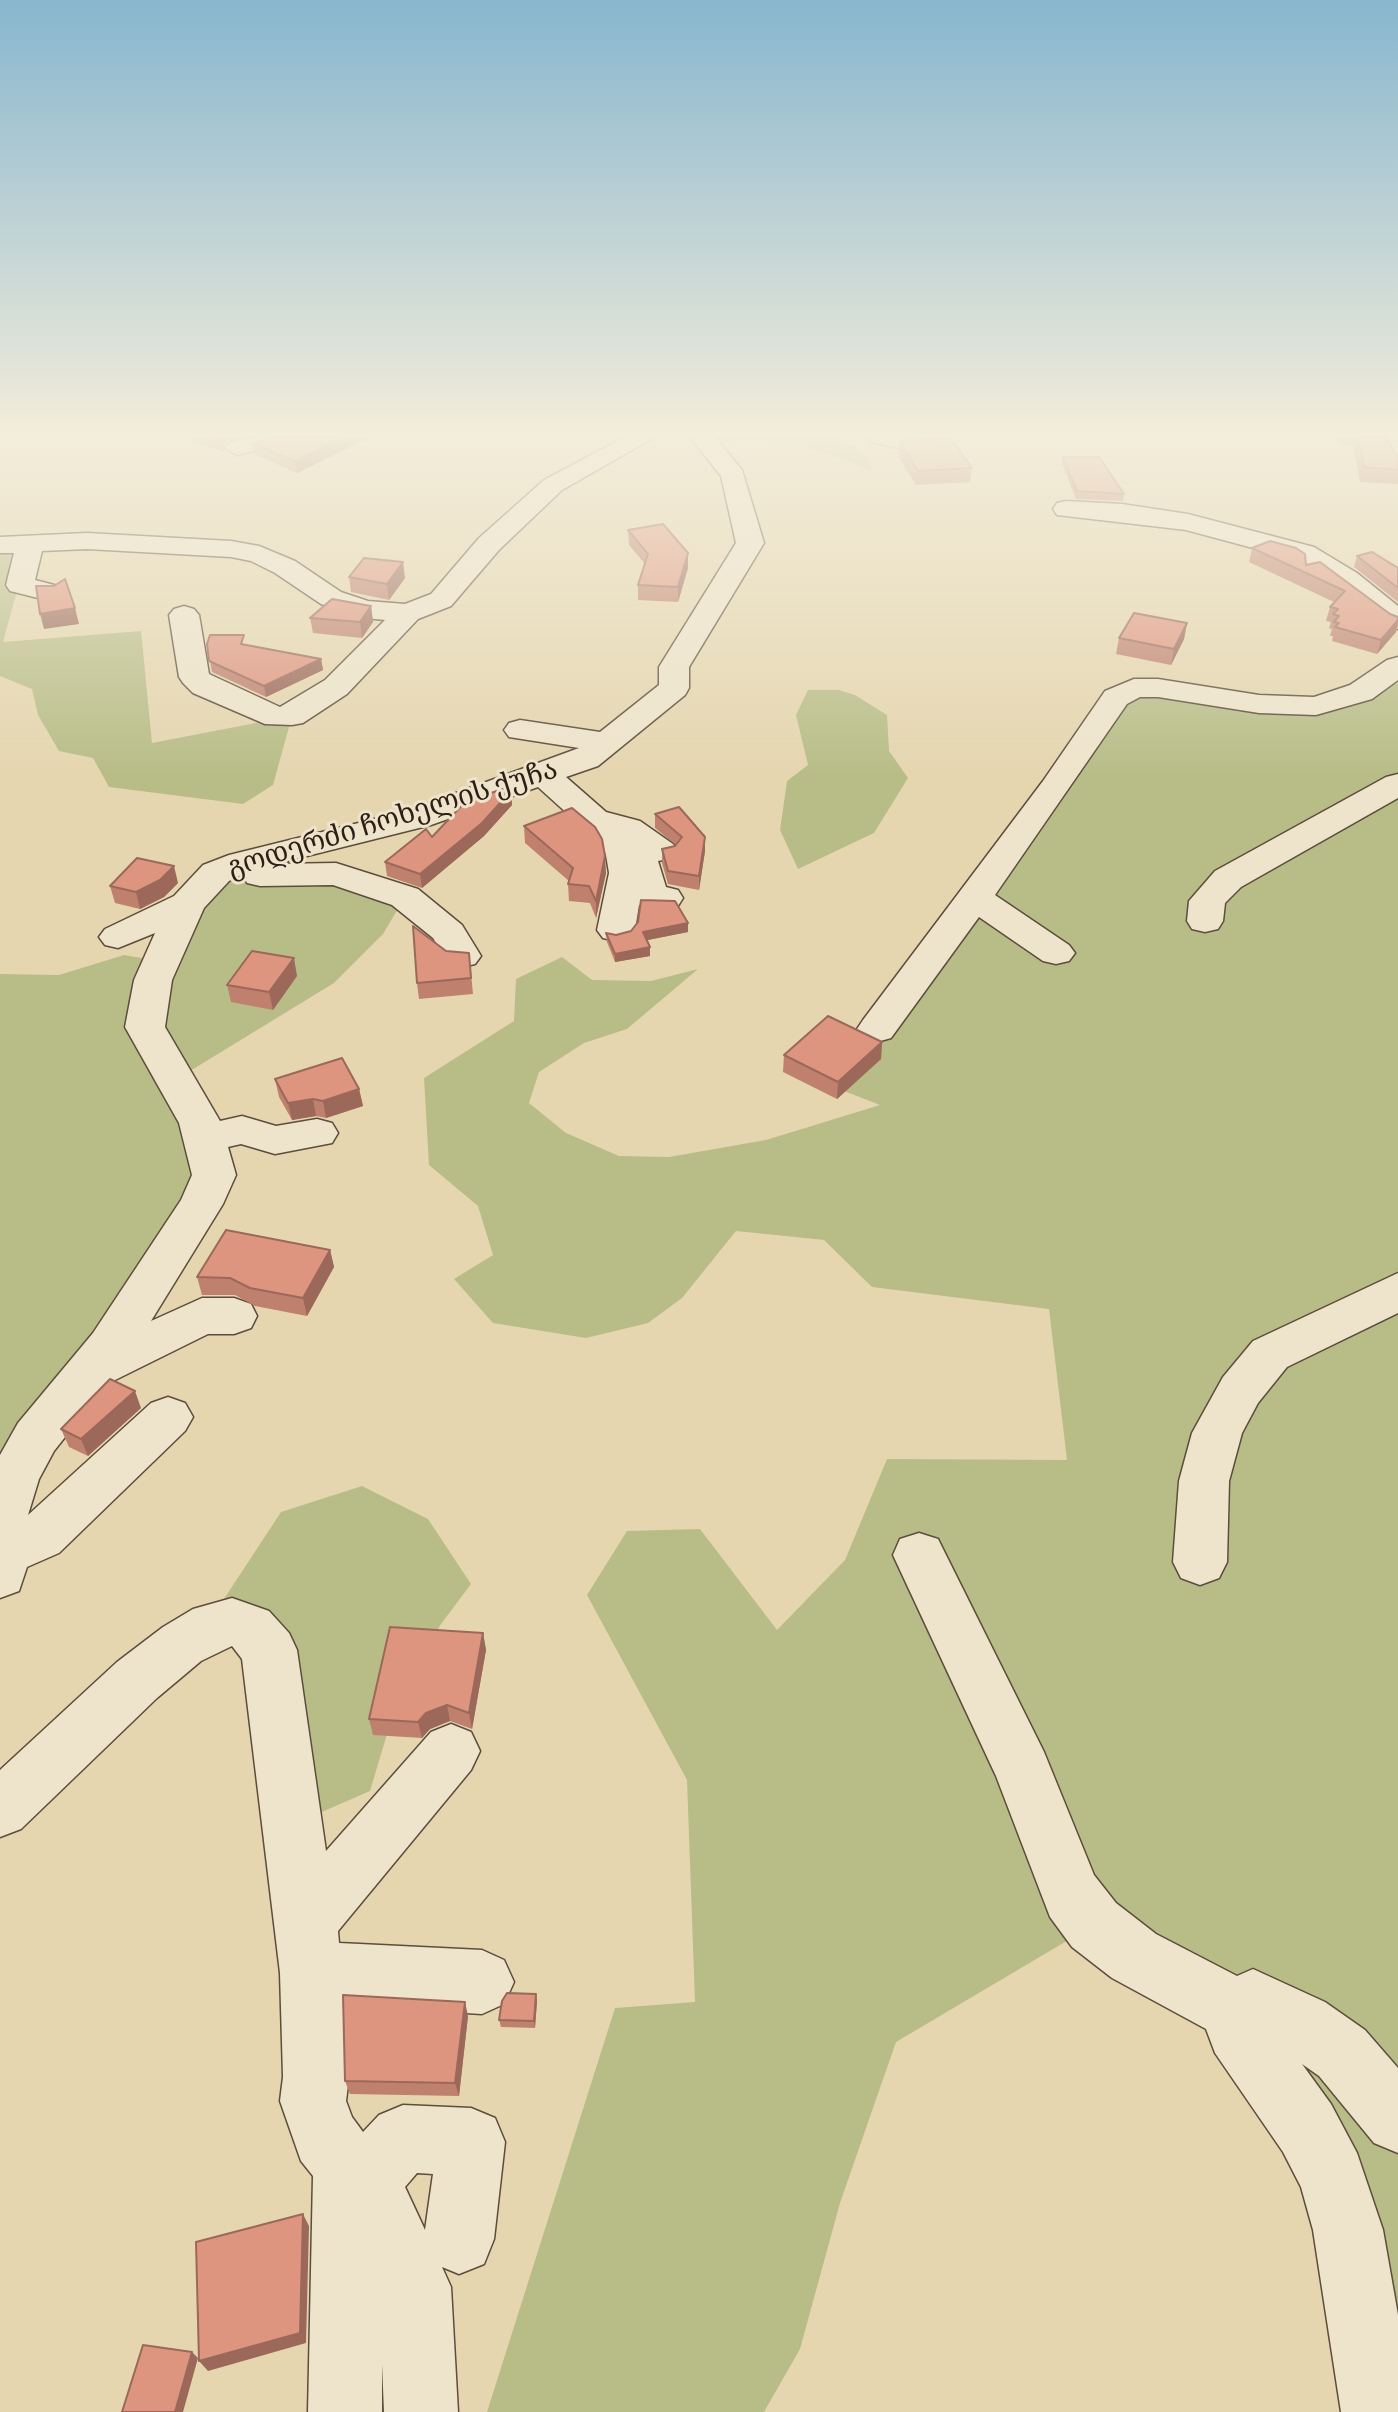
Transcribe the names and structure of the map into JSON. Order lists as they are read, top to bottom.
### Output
{
  "streets": {
    "street": ["გოდერძი ჩოხელის ქუჩა"]
  }
}
